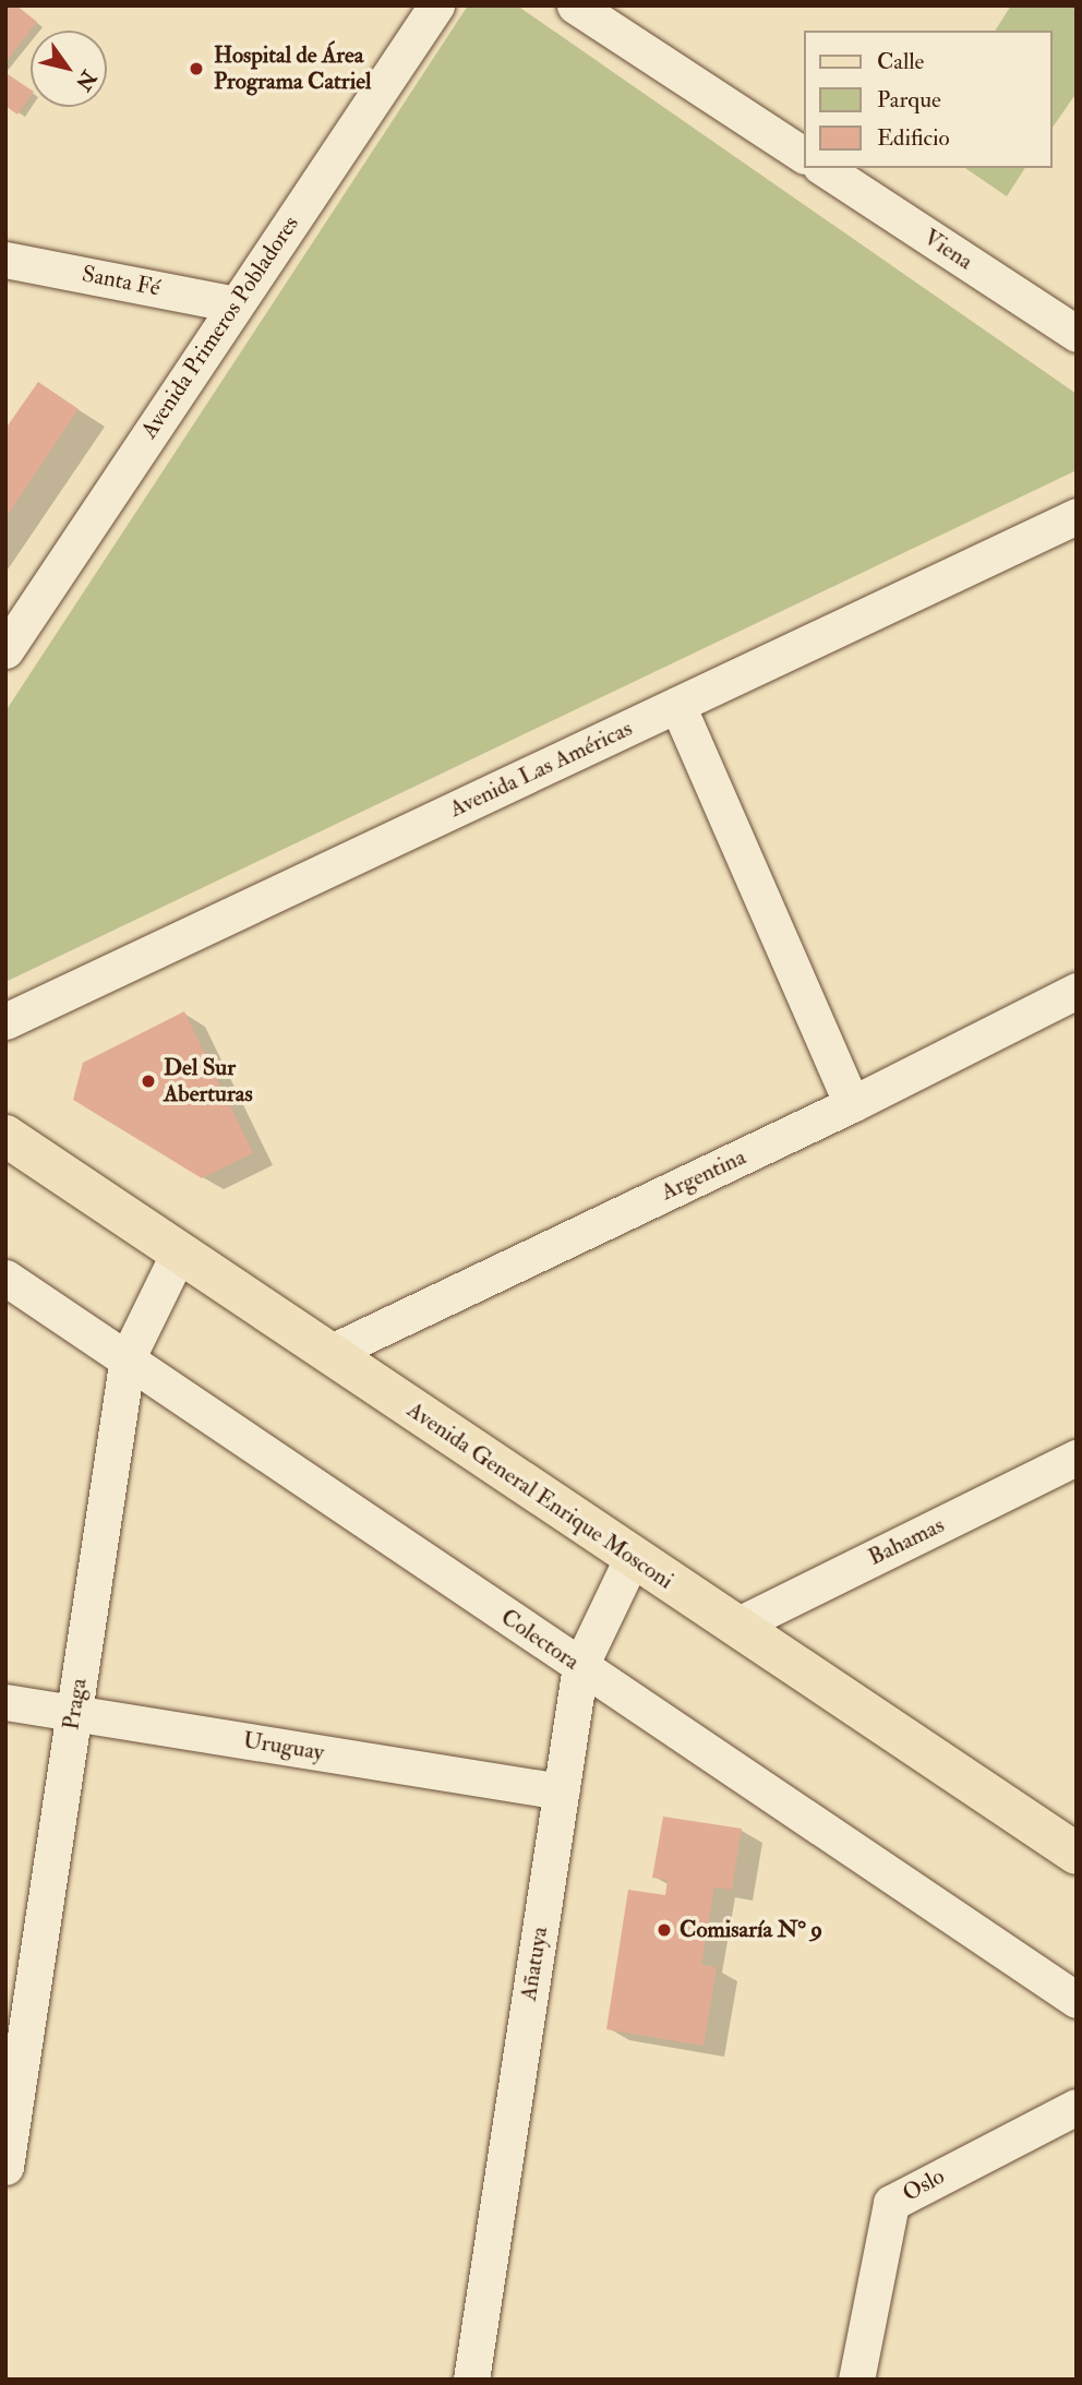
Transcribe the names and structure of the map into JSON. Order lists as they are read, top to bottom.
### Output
{
  "streets": {
    "main road": ["Avenida General Enrique Mosconi"],
    "street": [
      "Viena",
      "Santa Fé",
      "Avenida Primeros Pobladores",
      "Avenida Las Américas",
      "Argentina",
      "Bahamas",
      "Colectora",
      "Praga",
      "Uruguay",
      "Añatuya",
      "Oslo"
    ]
  },
  "crossings": [
    ["Santa Fé", "Avenida Primeros Pobladores"],
    ["Argentina", "Avenida General Enrique Mosconi"],
    ["Avenida General Enrique Mosconi", "Bahamas"],
    ["Avenida General Enrique Mosconi", "Praga"],
    ["Avenida General Enrique Mosconi", "Añatuya"],
    ["Colectora", "Praga"],
    ["Colectora", "Añatuya"],
    ["Praga", "Uruguay"],
    ["Uruguay", "Añatuya"]
  ],
  "places": ["Hospital de Área Programa Catriel", "Del Sur Aberturas", "Comisaría N° 9"],
  "legend": ["Calle", "Parque", "Edificio"],
  "north": "bottom right"
}
